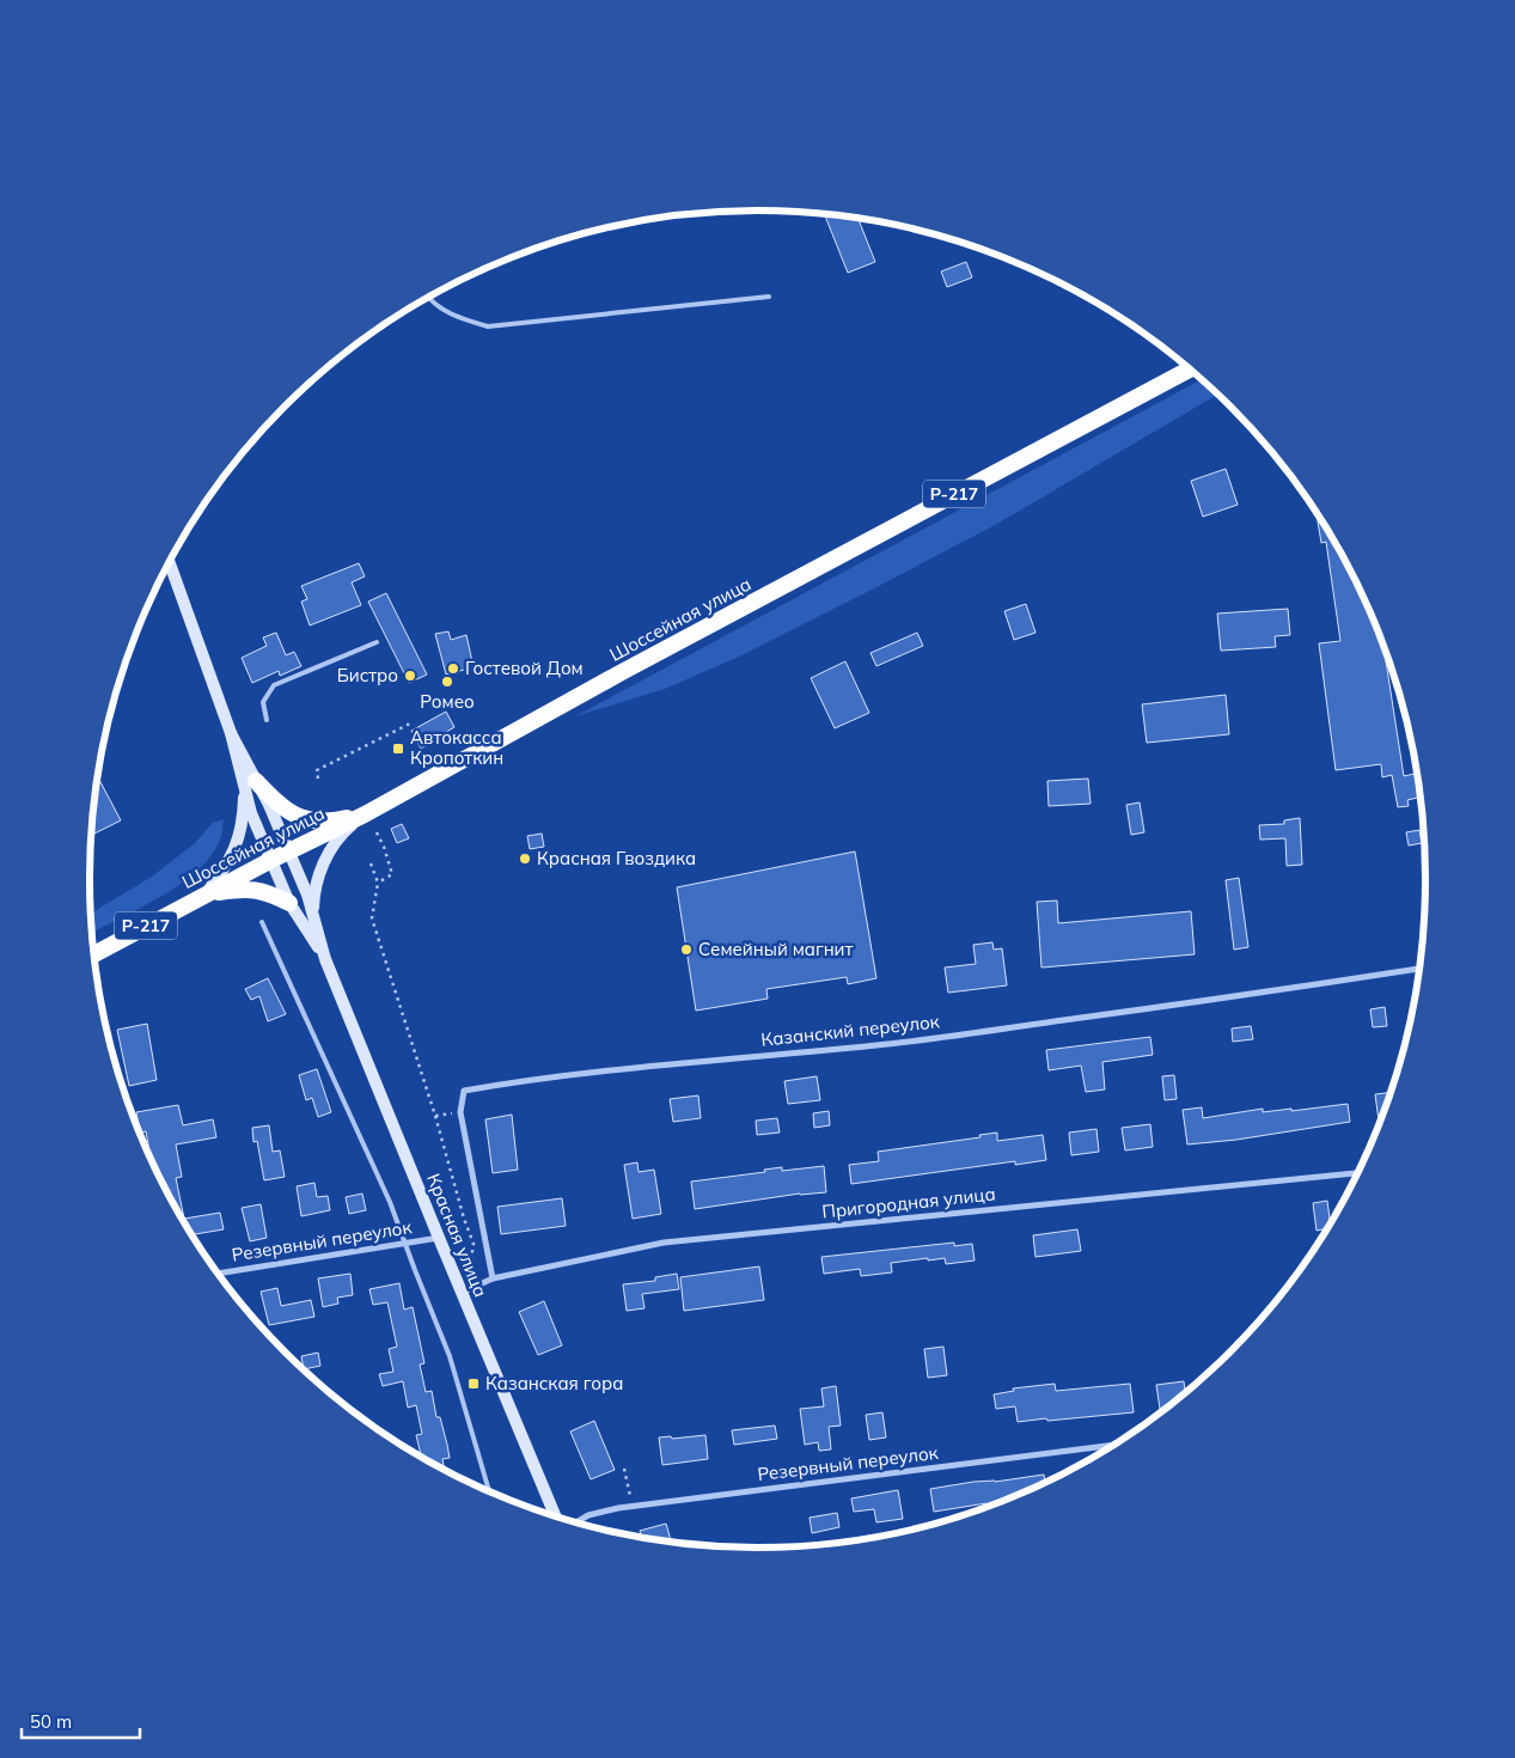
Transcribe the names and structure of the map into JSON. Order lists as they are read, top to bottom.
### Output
{
  "streets": {
    "highway": ["Р-217", "Шоссейная улица"],
    "main road": ["Красная улица"],
    "street": ["Казанский переулок", "Пригородная улица", "Резервный переулок"]
  },
  "crossings": [
    ["Шоссейная улица", "Красная улица"],
    ["Пригородная улица", "Красная улица"],
    ["Красная улица", "Резервный переулок"]
  ],
  "places": {
    "other": [
      "Гостевой Дом",
      "Бистро",
      "Ромео",
      "Красная Гвоздика",
      "Семейный магнит"
    ],
    "transit": ["Автокасса Кропоткин", "Казанская гора"]
  },
  "scale_bar": "50 m"
}
